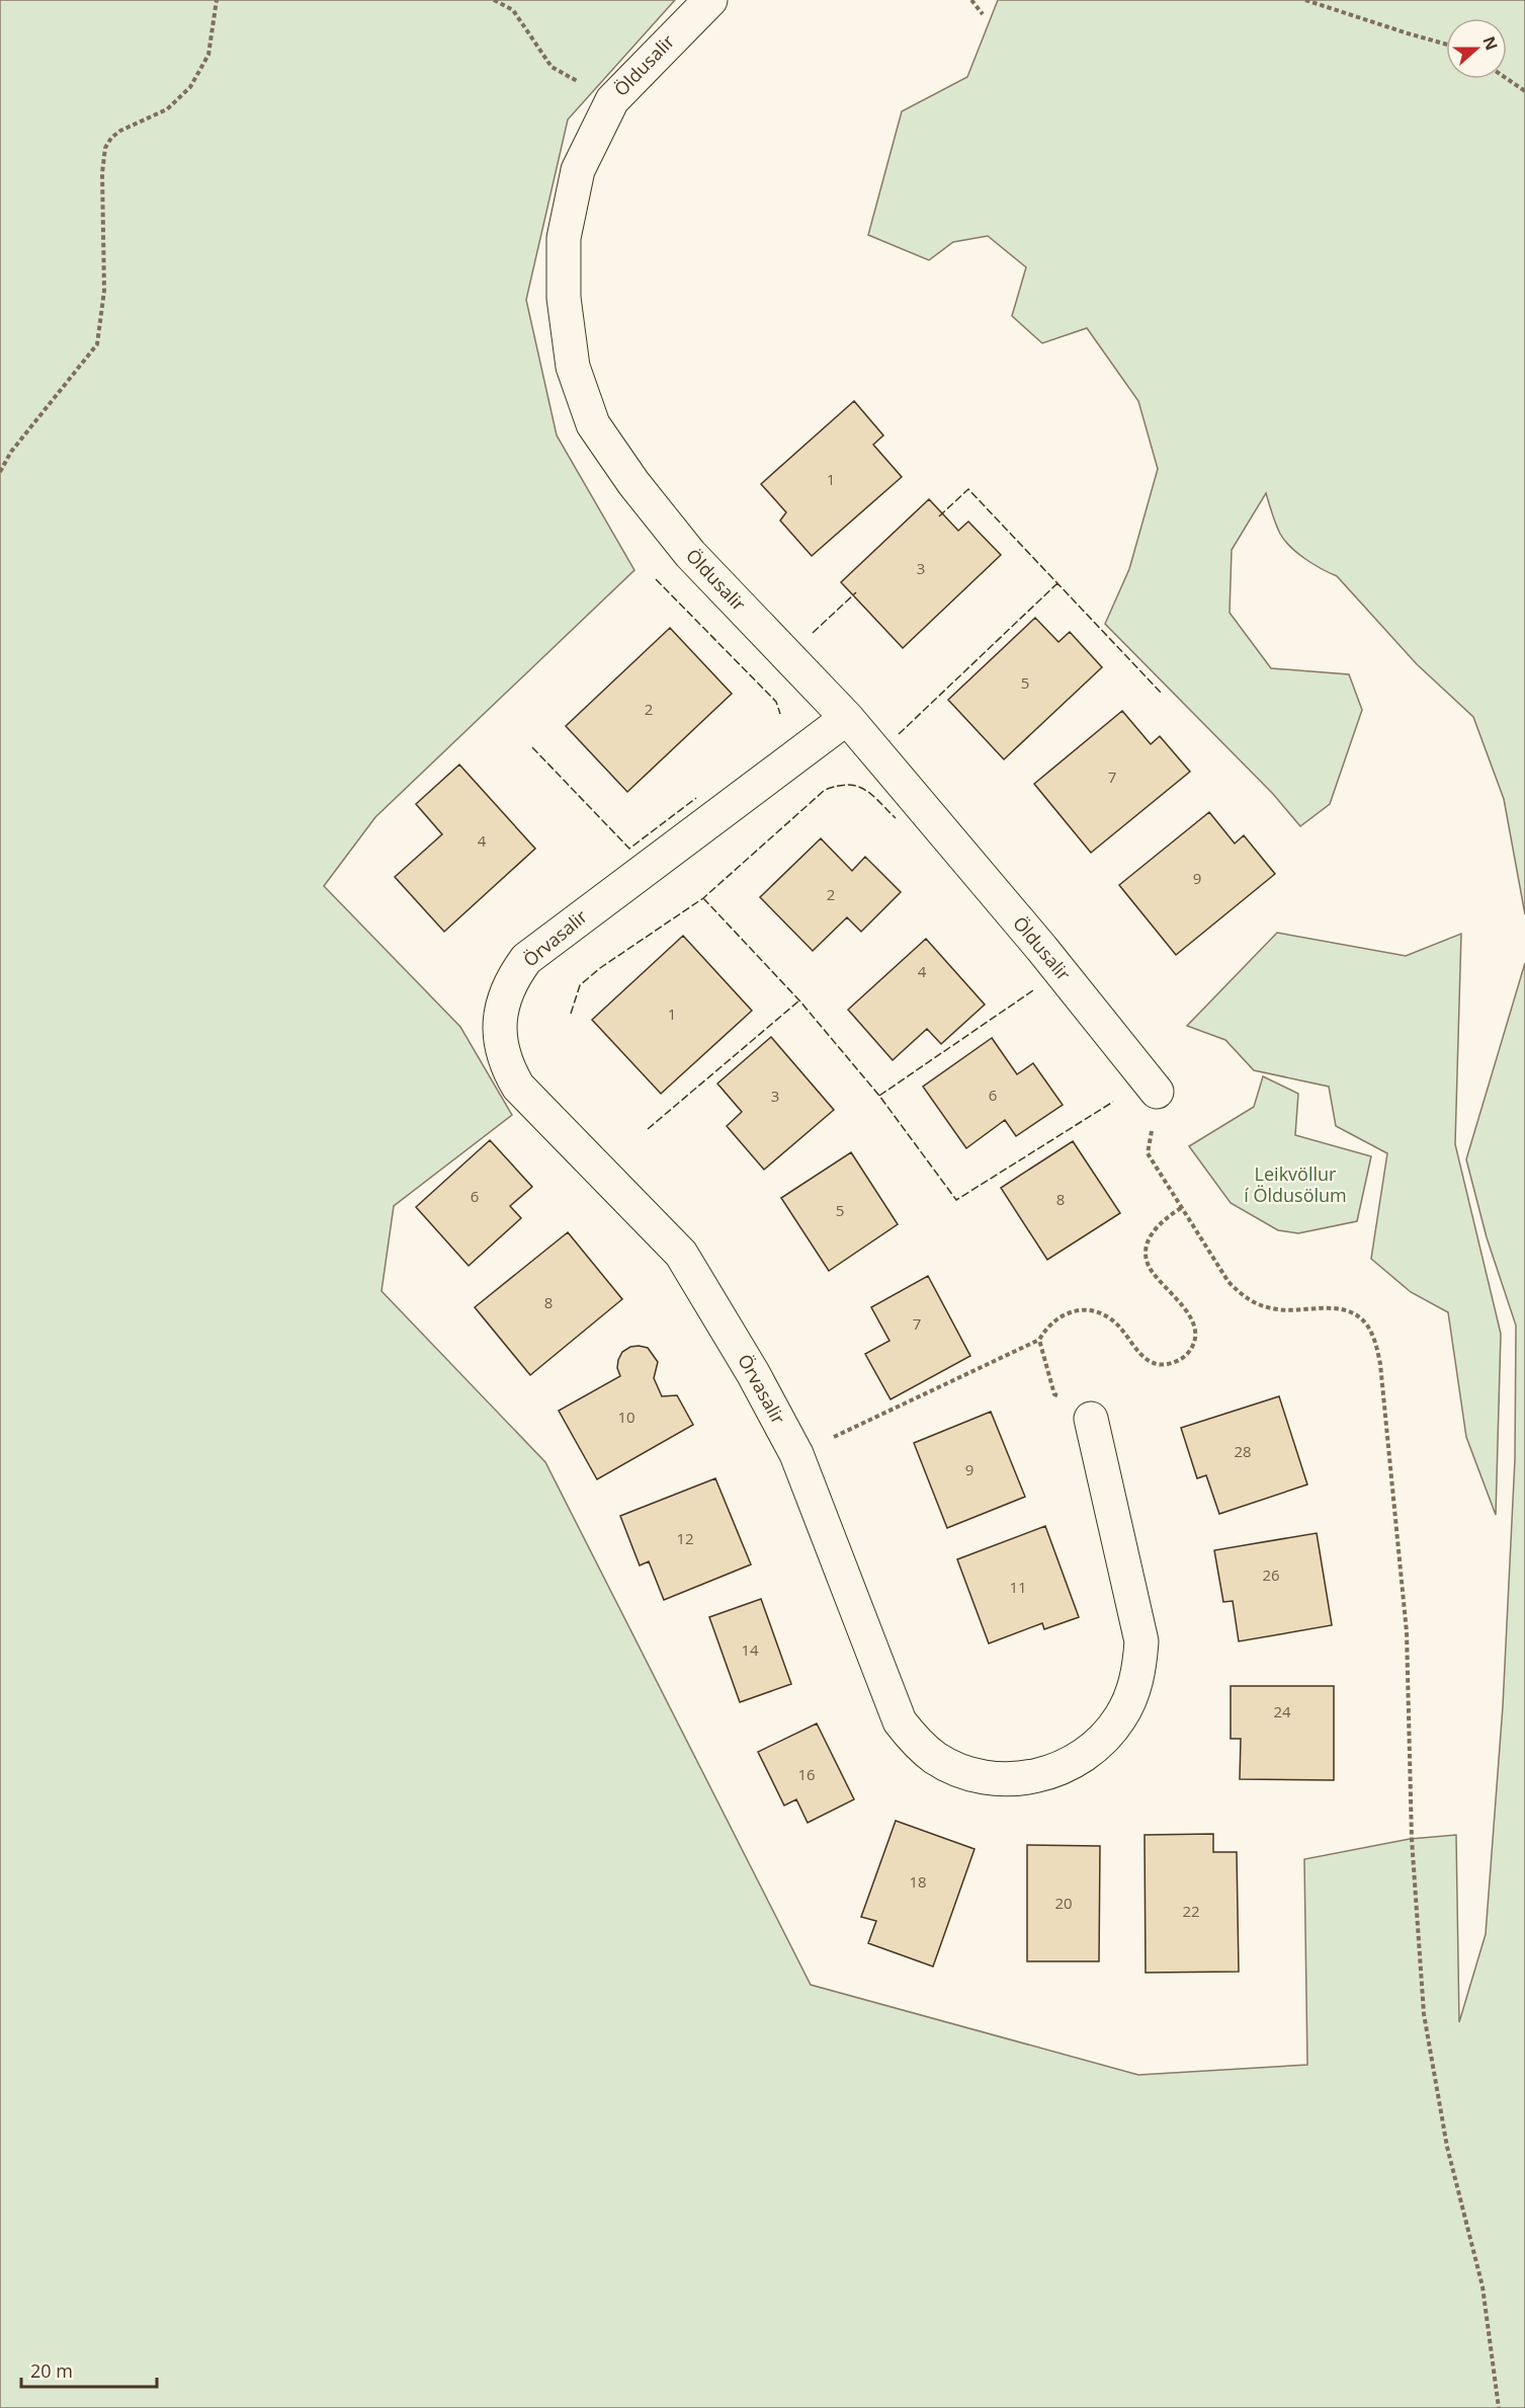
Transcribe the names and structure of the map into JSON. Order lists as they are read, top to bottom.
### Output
{
  "streets": {
    "street": ["Öldusalir", "Örvasalir"]
  },
  "crossings": [
    ["Öldusalir", "Örvasalir"]
  ],
  "parks": ["Leikvöllur í Öldusölum"],
  "house_numbers": [
    "1",
    "3",
    "5",
    "2",
    "7",
    "4",
    "9",
    "2",
    "4",
    "1",
    "6",
    "3",
    "6",
    "8",
    "5",
    "8",
    "7",
    "10",
    "28",
    "9",
    "12",
    "26",
    "11",
    "14",
    "24",
    "16",
    "18",
    "20",
    "22"
  ],
  "scale_bar": "20 m",
  "north": "right"
}
